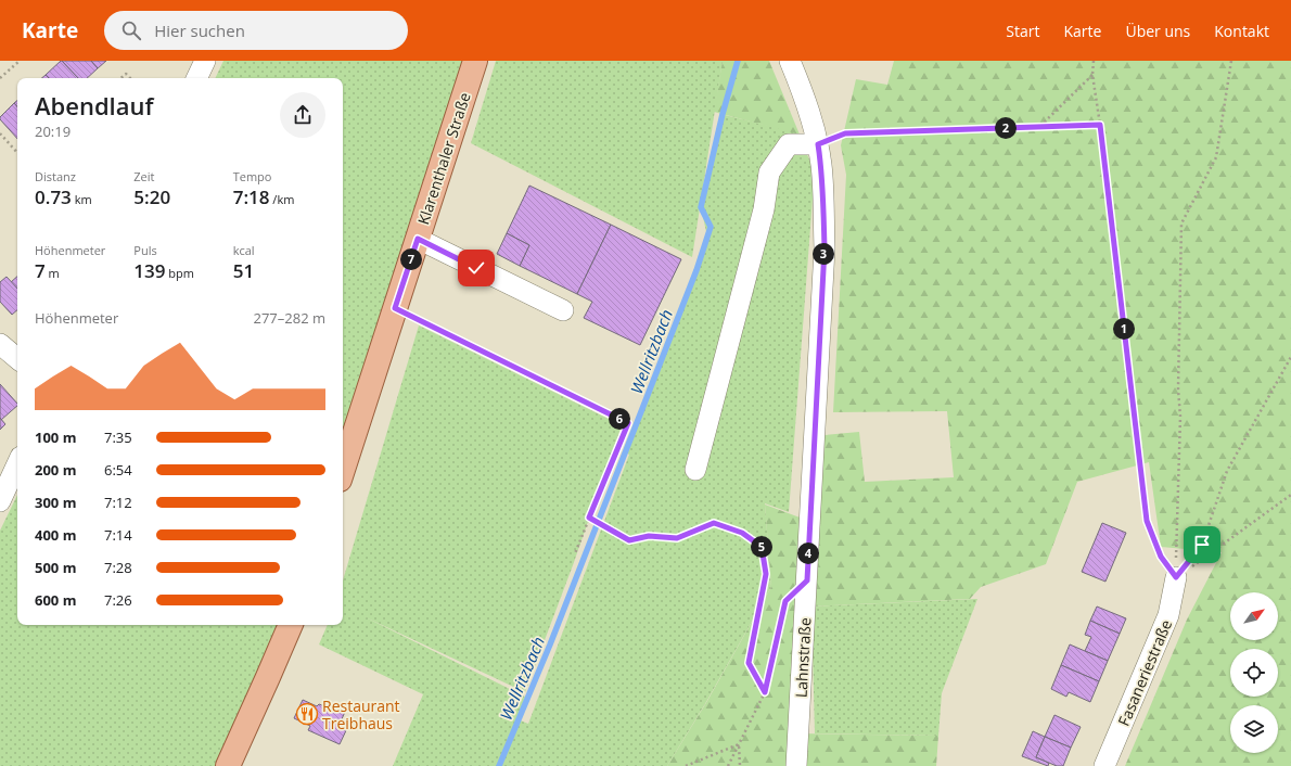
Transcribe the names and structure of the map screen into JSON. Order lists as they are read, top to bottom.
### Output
{
  "streets": {
    "main road": ["Klarenthaler Straße"],
    "street": ["Lahnstraße", "Fasaneriestraße"]
  },
  "water": ["Wellritzbach"],
  "places": {
    "restaurant": ["Restaurant Treibhaus"]
  },
  "north": "top right",
  "page": {
    "header": "Karte",
    "search": "Hier suchen",
    "nav": [
      "Start",
      "Karte",
      "Über uns",
      "Kontakt"
    ],
    "heading": ["Abendlauf", "20:19"],
    "pins": [
      "2",
      "3",
      "7",
      "1",
      "6",
      "5",
      "4"
    ],
    "stats": [
      ["Distanz", "0.73 km"],
      ["Zeit", "5:20"],
      ["Tempo", "7:18 /km"],
      ["Höhenmeter", "7 m"],
      ["Puls", "139 bpm"],
      ["kcal", "51"]
    ],
    "chart": ["Höhenmeter", "277–282 m"],
    "list": [
      {
        "name": "100 m",
        "note": "7:35"
      },
      {
        "name": "200 m",
        "note": "6:54"
      },
      {
        "name": "300 m",
        "note": "7:12"
      },
      {
        "name": "400 m",
        "note": "7:14"
      },
      {
        "name": "500 m",
        "note": "7:28"
      },
      {
        "name": "600 m",
        "note": "7:26"
      }
    ]
  }
}
